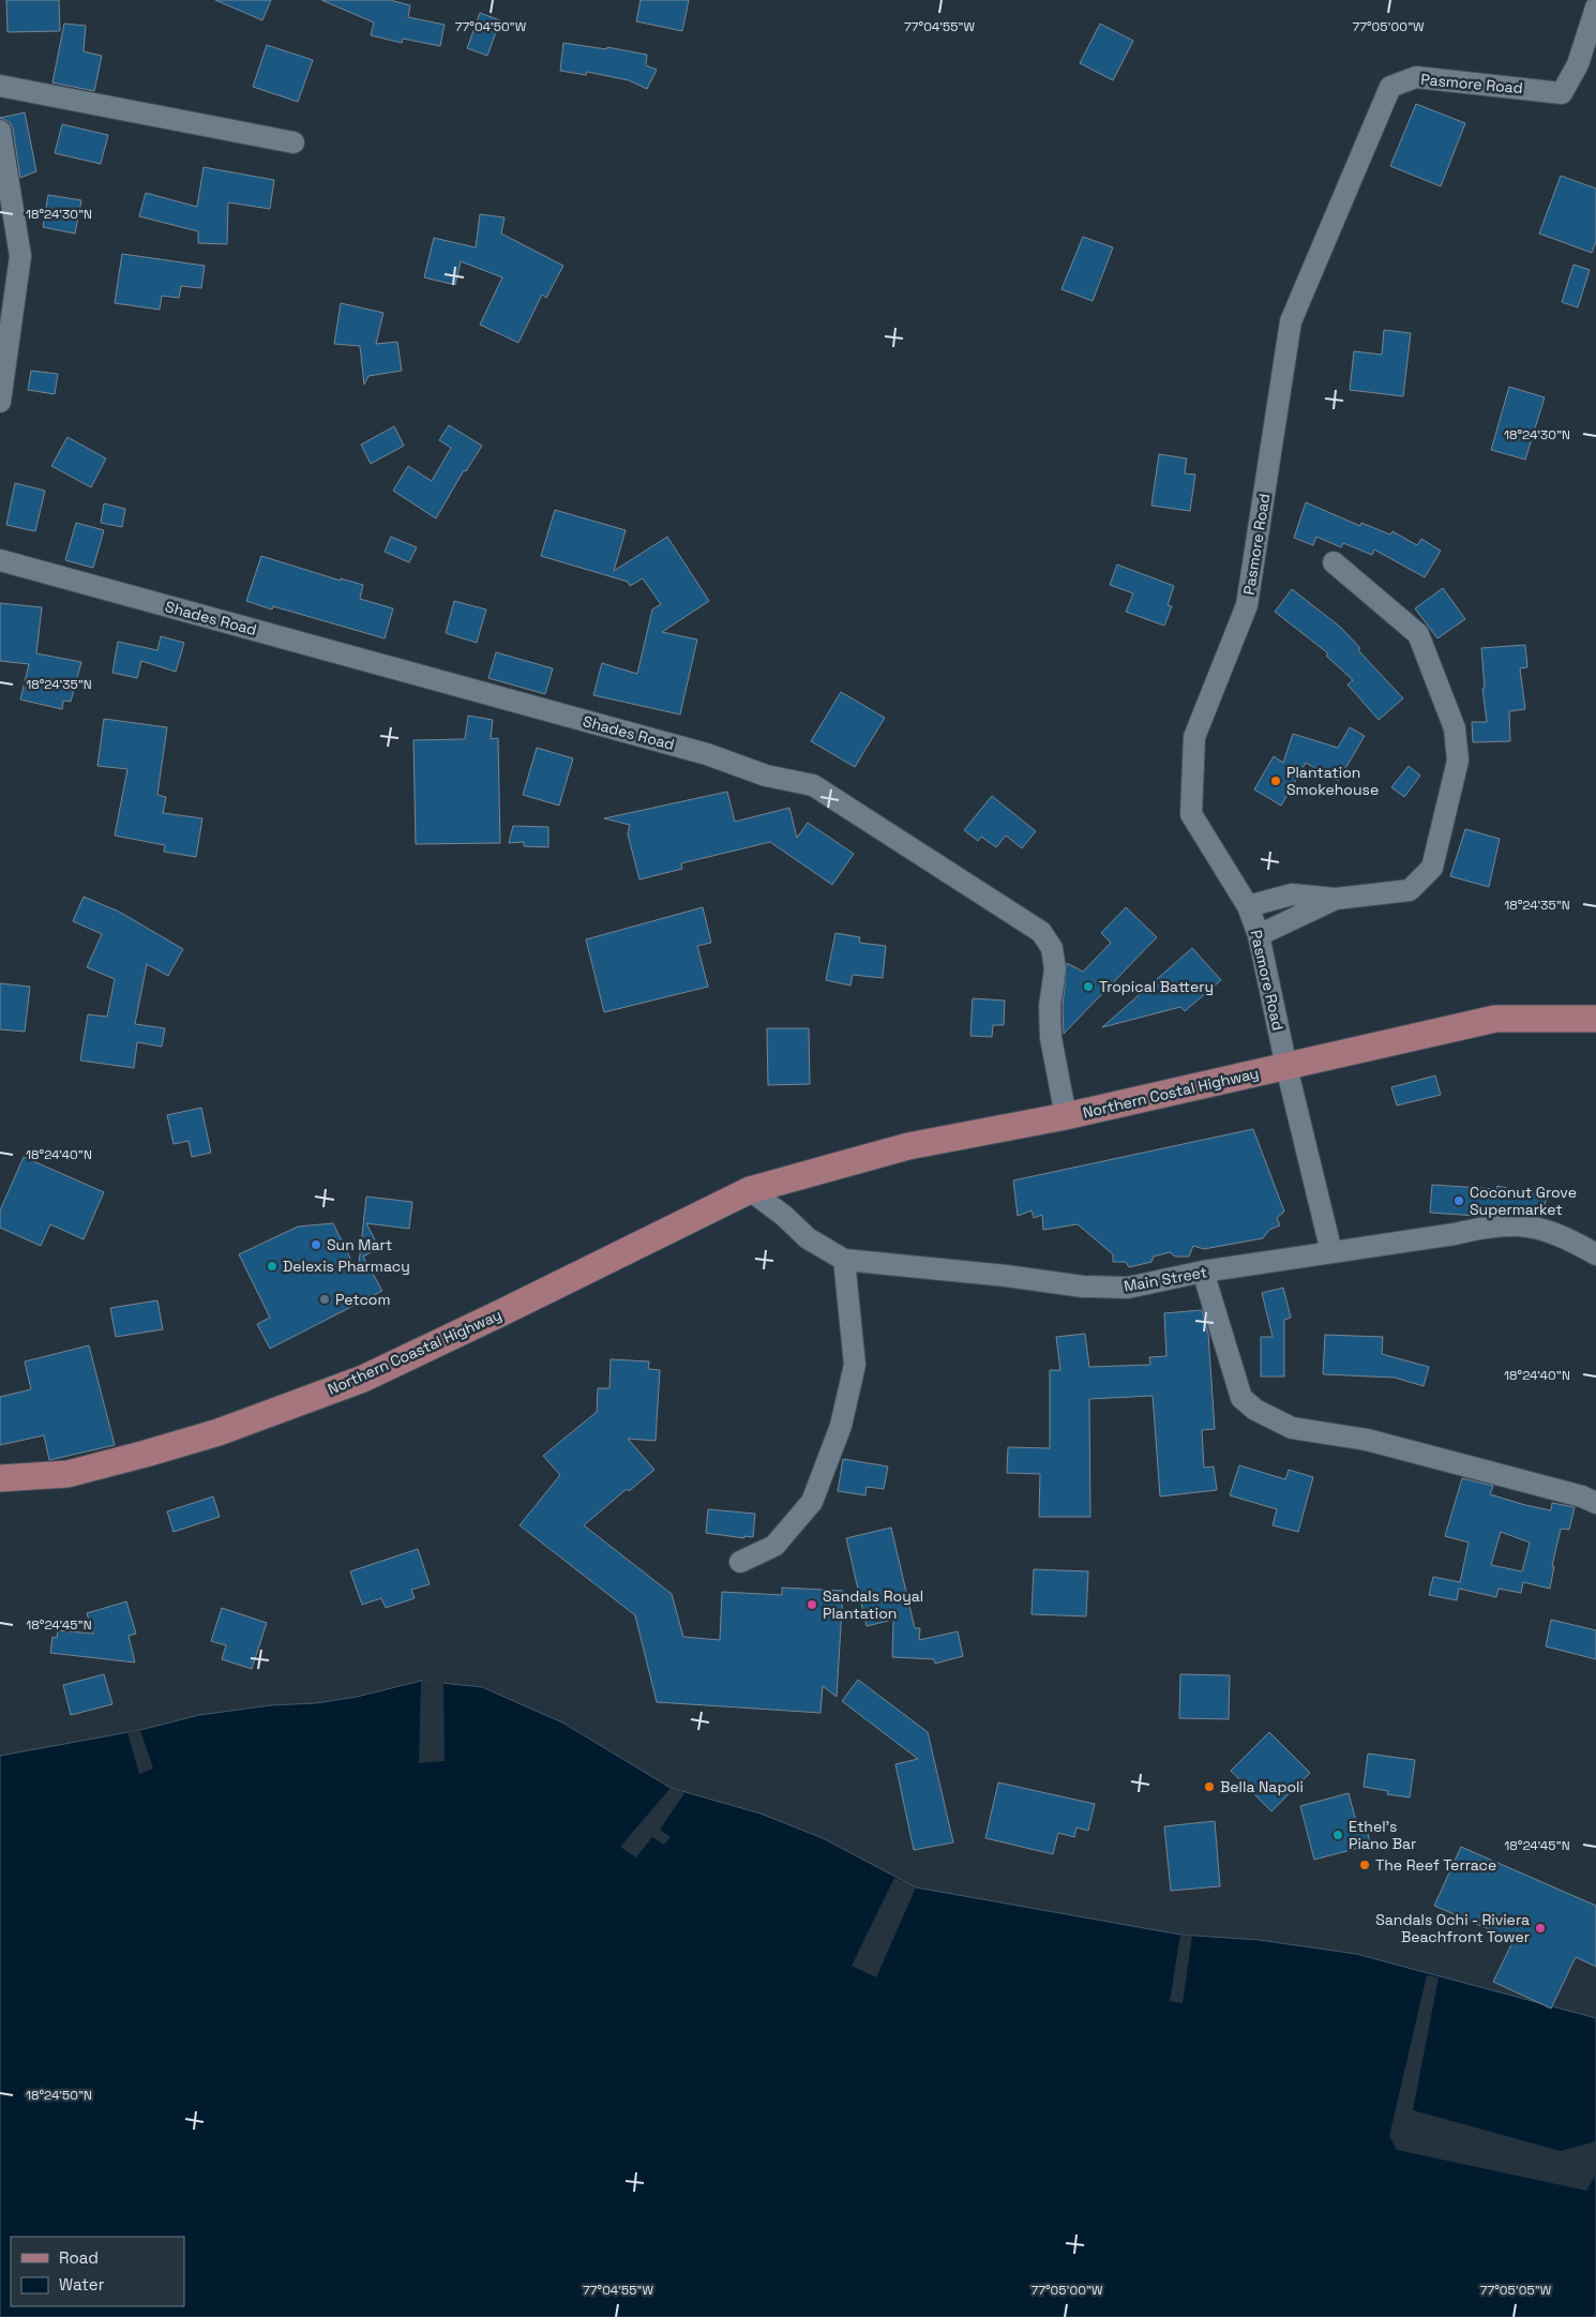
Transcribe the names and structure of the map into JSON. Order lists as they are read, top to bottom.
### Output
{
  "streets": {
    "main road": ["Northern Costal Highway", "Northern Coastal Highway"],
    "street": ["Pasmore Road", "Shades Road", "Main Street"]
  },
  "crossings": [
    ["Pasmore Road", "Northern Costal Highway"],
    ["Pasmore Road", "Main Street"],
    ["Shades Road", "Northern Costal Highway"],
    ["Northern Costal Highway", "Main Street"],
    ["Northern Costal Highway", "Northern Coastal Highway"],
    ["Main Street", "Northern Coastal Highway"]
  ],
  "places": [
    "Plantation Smokehouse",
    "Tropical Battery",
    "Coconut Grove Supermarket",
    "Sun Mart",
    "Delexis Pharmacy",
    "Petcom",
    "Sandals Royal Plantation",
    "Bella Napoli",
    "Ethel's Piano Bar",
    "The Reef Terrace",
    "Sandals Ochi - Riviera Beachfront Tower"
  ],
  "legend": ["Road", "Water"],
  "coordinates": [
    "77°04'50\"W",
    "77°04'55\"W",
    "77°05'00\"W",
    "18°24'30\"N",
    "18°24'35\"N",
    "18°24'40\"N",
    "18°24'45\"N",
    "18°24'50\"N",
    "77°05'05\"W"
  ]
}
